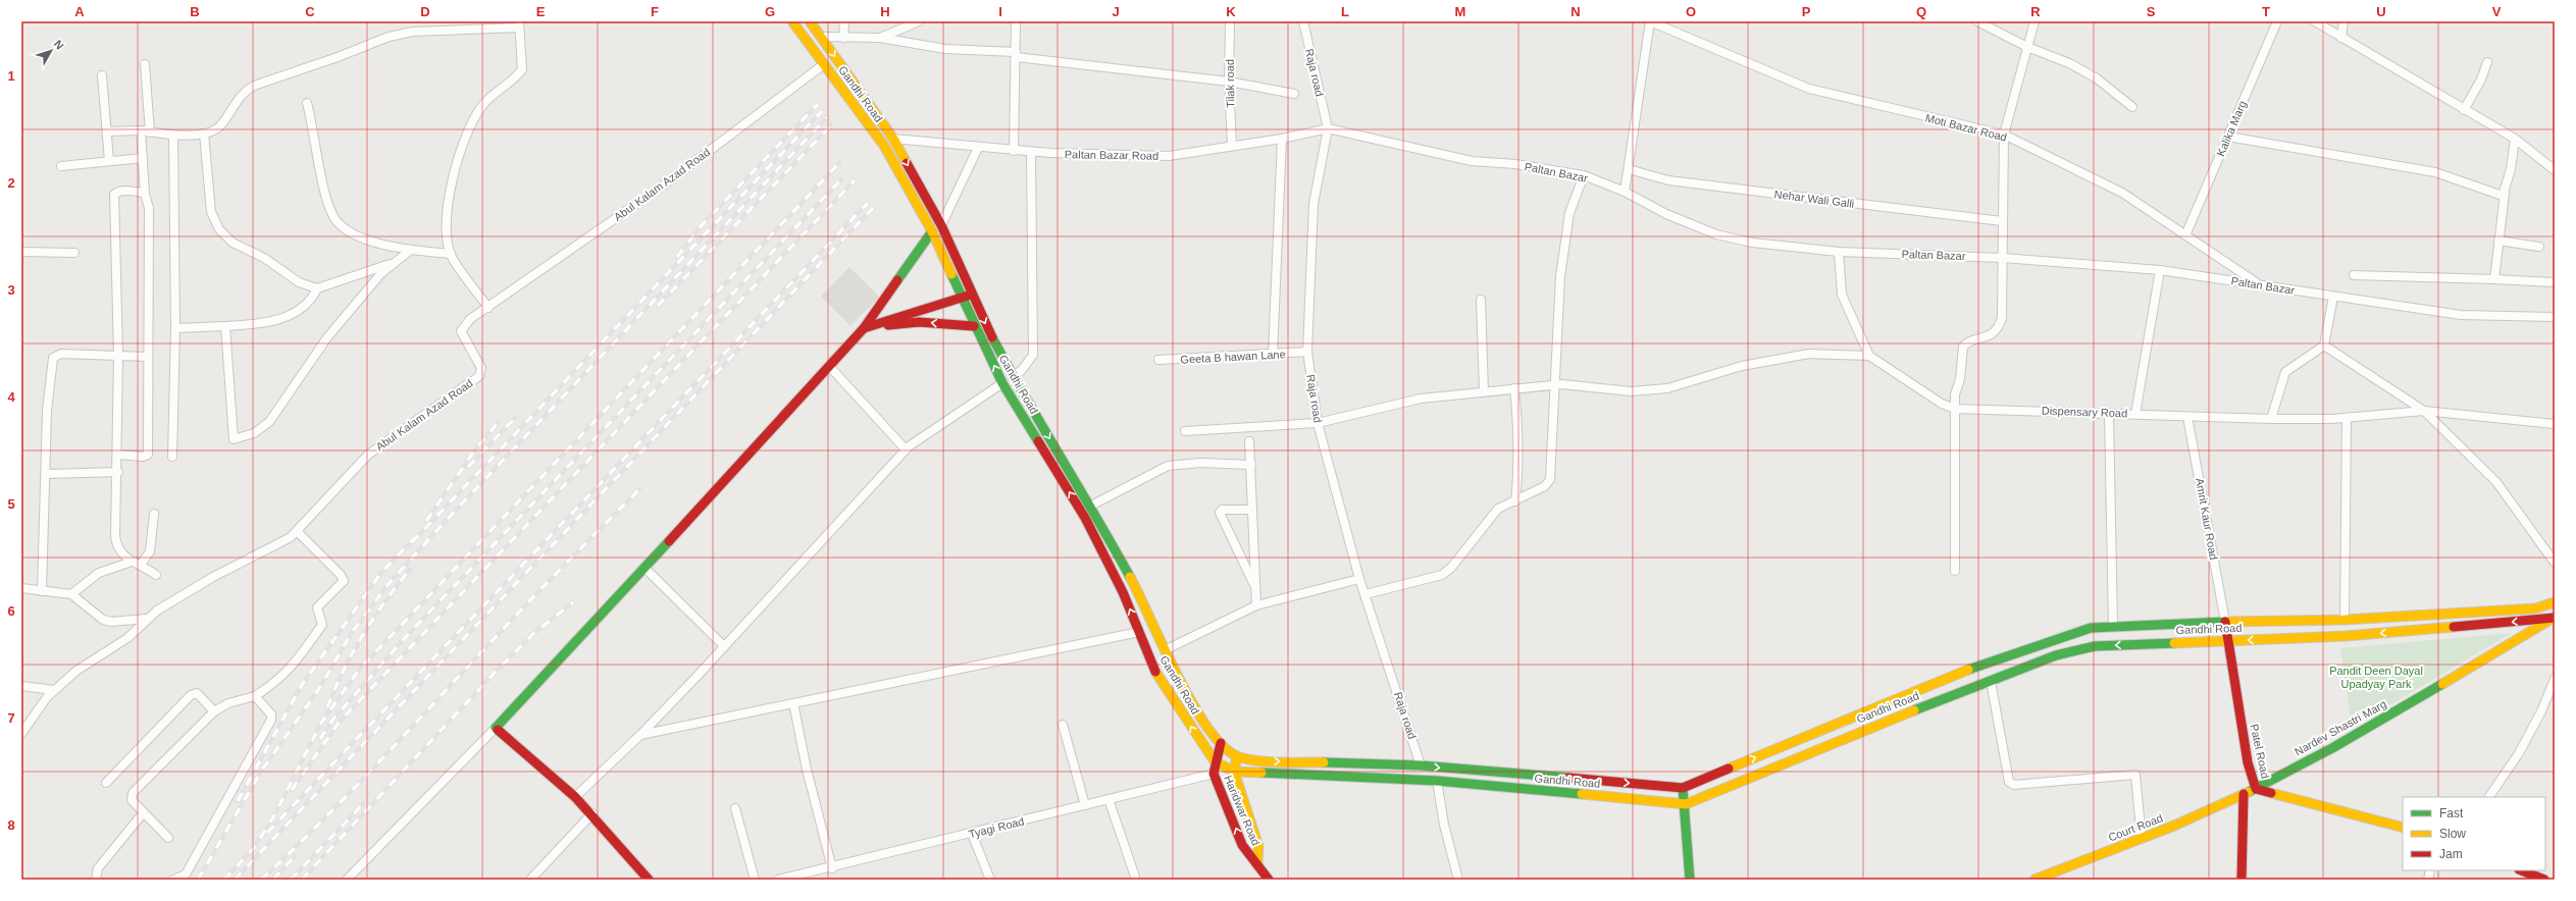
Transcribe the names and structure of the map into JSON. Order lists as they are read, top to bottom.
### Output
{
  "streets": {
    "main road": [
      "Gandhi Road",
      "Nardev Shastri Marg",
      "Patel Road",
      "Haridwar Road",
      "Court Road"
    ],
    "street": [
      "Raja road",
      "Tilak road",
      "Moti Bazar Road",
      "Kalika Marg",
      "Paltan Bazar Road",
      "Paltan Bazar",
      "Abul Kalam Azad Road",
      "Nehar Wali Galli",
      "Geeta B hawan Lane",
      "Dispensary Road",
      "Amrit Kaur Road",
      "Tyagi Road"
    ]
  },
  "crossings": [
    ["Raja road", "Gandhi Road"],
    ["Raja road", "Paltan Bazar Road"],
    ["Raja road", "Paltan Bazar"],
    ["Raja road", "Geeta B hawan Lane"],
    ["Tilak road", "Paltan Bazar Road"],
    ["Gandhi Road", "Paltan Bazar Road"],
    ["Gandhi Road", "Abul Kalam Azad Road"],
    ["Gandhi Road", "Amrit Kaur Road"],
    ["Gandhi Road", "Nardev Shastri Marg"],
    ["Gandhi Road", "Patel Road"],
    ["Gandhi Road", "Haridwar Road"],
    ["Moti Bazar Road", "Kalika Marg"],
    ["Moti Bazar Road", "Paltan Bazar"],
    ["Paltan Bazar Road", "Paltan Bazar"],
    ["Dispensary Road", "Amrit Kaur Road"],
    ["Amrit Kaur Road", "Patel Road"],
    ["Nardev Shastri Marg", "Patel Road"],
    ["Nardev Shastri Marg", "Court Road"],
    ["Haridwar Road", "Tyagi Road"]
  ],
  "parks": ["Pandit Deen Dayal Upadyay Park"],
  "legend": ["Fast", "Slow", "Jam"],
  "north": "top right",
  "grid": {
    "columns": [
      "A",
      "B",
      "C",
      "D",
      "E",
      "F",
      "G",
      "H",
      "I",
      "J",
      "K",
      "L",
      "M",
      "N",
      "O",
      "P",
      "Q",
      "R",
      "S",
      "T",
      "U",
      "V"
    ],
    "rows": [
      "1",
      "2",
      "3",
      "4",
      "5",
      "6",
      "7",
      "8"
    ]
  }
}
